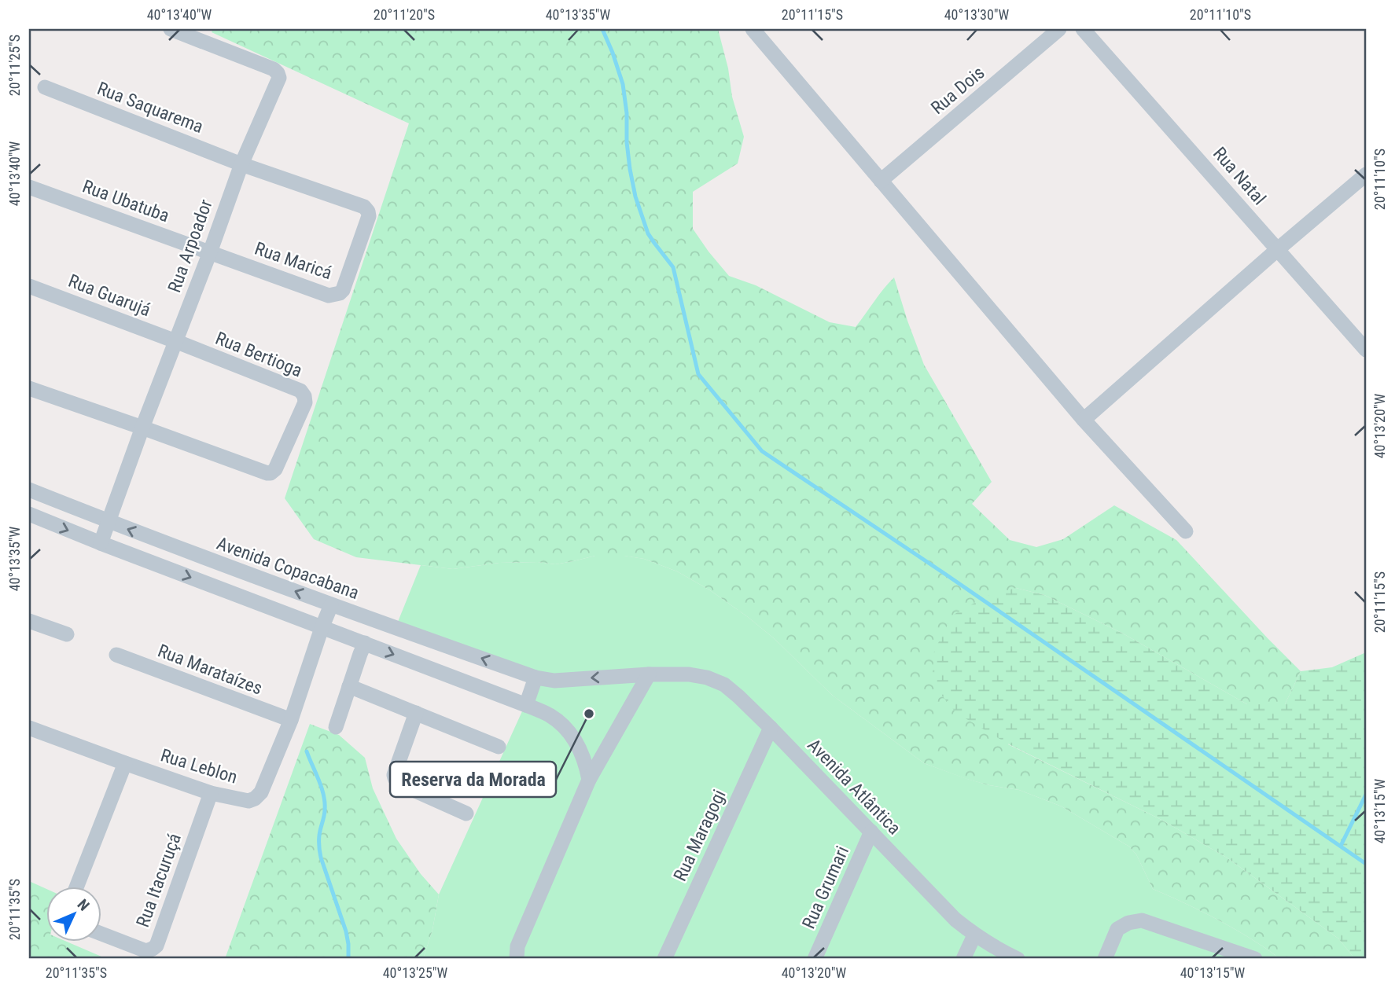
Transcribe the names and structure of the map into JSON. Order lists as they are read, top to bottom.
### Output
{
  "streets": {
    "street": [
      "Rua Dois",
      "Rua Saquarema",
      "Rua Natal",
      "Rua Ubatuba",
      "Rua Arpoador",
      "Rua Maricá",
      "Rua Guarujá",
      "Rua Bertioga",
      "Avenida Copacabana",
      "Rua Marataízes",
      "Rua Leblon",
      "Avenida Atlântica",
      "Rua Maragogi",
      "Rua Itacuruçá",
      "Rua Grumari"
    ]
  },
  "crossings": [
    ["Rua Saquarema", "Rua Arpoador"],
    ["Rua Saquarema", "Rua Maricá"],
    ["Rua Ubatuba", "Rua Arpoador"],
    ["Rua Ubatuba", "Rua Maricá"],
    ["Rua Arpoador", "Rua Maricá"],
    ["Rua Arpoador", "Rua Guarujá"],
    ["Rua Arpoador", "Rua Bertioga"],
    ["Rua Arpoador", "Avenida Copacabana"],
    ["Rua Guarujá", "Rua Bertioga"],
    ["Avenida Copacabana", "Rua Leblon"],
    ["Avenida Copacabana", "Avenida Atlântica"],
    ["Rua Marataízes", "Rua Leblon"],
    ["Rua Leblon", "Rua Itacuruçá"],
    ["Avenida Atlântica", "Rua Maragogi"],
    ["Avenida Atlântica", "Rua Grumari"]
  ],
  "places": ["Reserva da Morada"],
  "north": "top right",
  "coordinates": [
    "40°13'40\"W",
    "20°11'20\"S",
    "40°13'35\"W",
    "20°11'15\"S",
    "40°13'30\"W",
    "20°11'10\"S",
    "20°11'25\"S",
    "40°13'20\"W",
    "40°13'15\"W",
    "20°11'35\"S",
    "40°13'25\"W"
  ]
}
